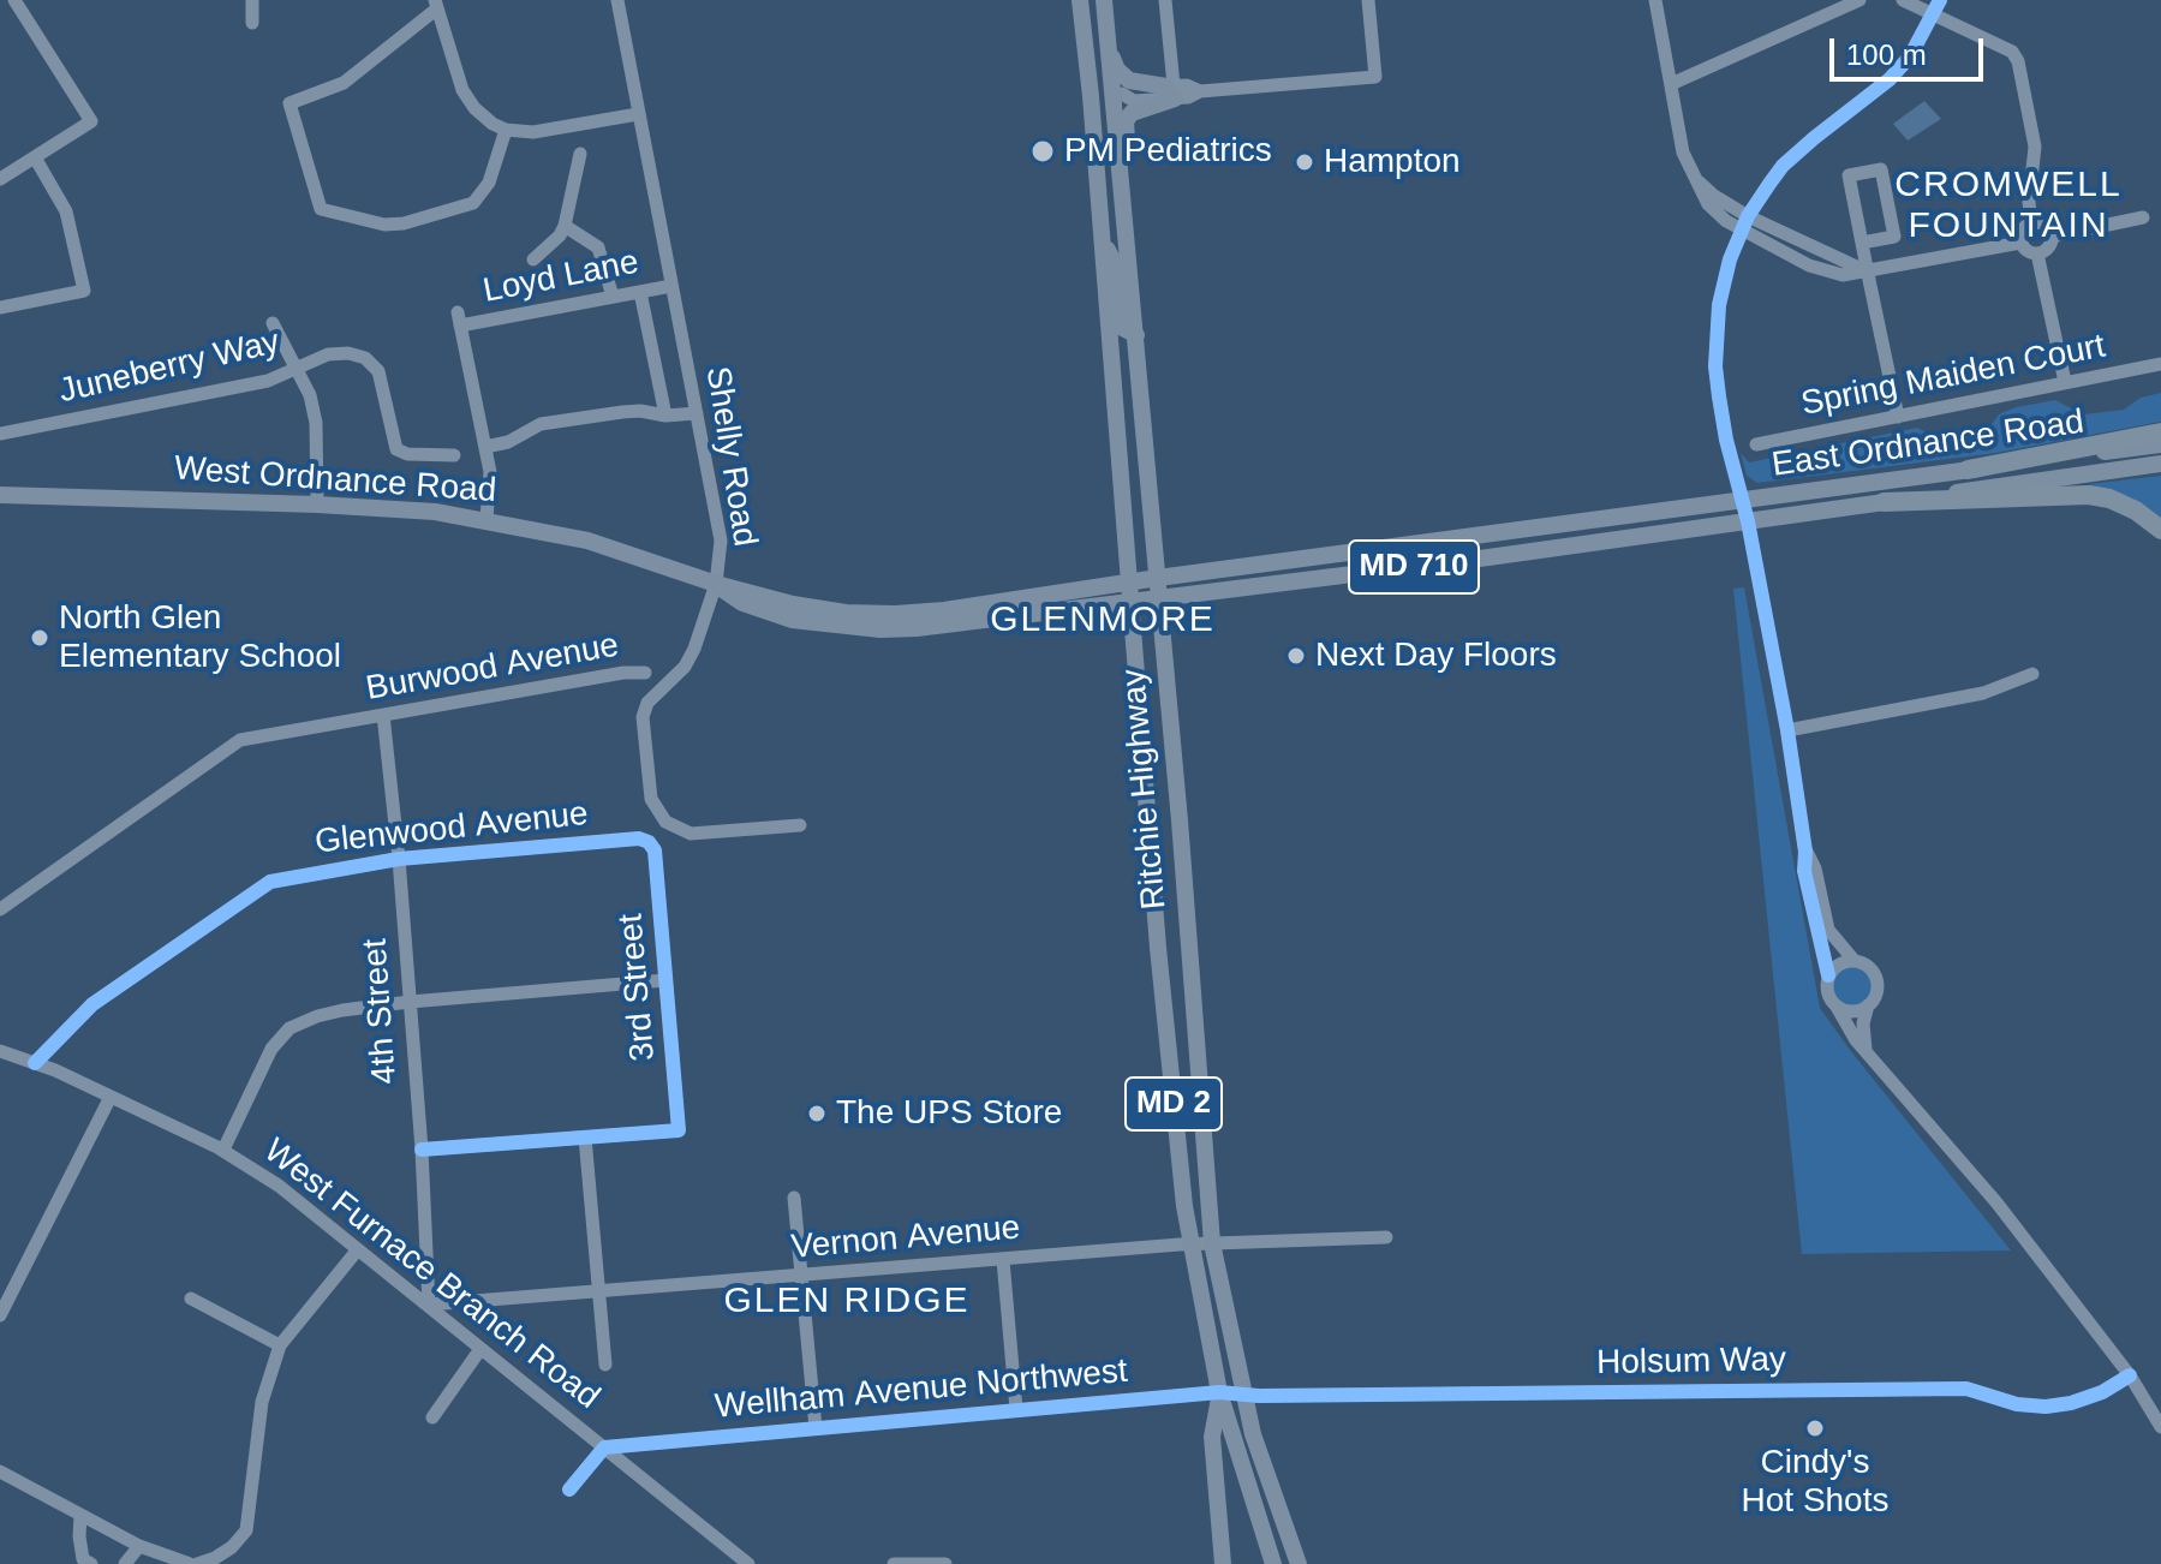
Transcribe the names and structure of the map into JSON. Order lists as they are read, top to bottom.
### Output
{
  "streets": {
    "main road": [
      "East Ordnance Road",
      "West Ordnance Road",
      "MD 710",
      "Ritchie Highway",
      "MD 2"
    ],
    "street": [
      "Loyd Lane",
      "Juneberry Way",
      "Spring Maiden Court",
      "Shelly Road",
      "Burwood Avenue",
      "Glenwood Avenue",
      "3rd Street",
      "4th Street",
      "Vernon Avenue",
      "West Furnace Branch Road",
      "Holsum Way",
      "Wellham Avenue Northwest"
    ]
  },
  "crossings": [
    ["Loyd Lane", "Shelly Road"],
    ["East Ordnance Road", "West Ordnance Road"],
    ["East Ordnance Road", "Ritchie Highway"],
    ["Shelly Road", "West Ordnance Road"],
    ["West Ordnance Road", "Ritchie Highway"],
    ["Burwood Avenue", "4th Street"],
    ["Ritchie Highway", "Vernon Avenue"],
    ["Ritchie Highway", "Holsum Way"],
    ["Ritchie Highway", "Wellham Avenue Northwest"],
    ["Glenwood Avenue", "3rd Street"],
    ["Glenwood Avenue", "4th Street"],
    ["Glenwood Avenue", "West Furnace Branch Road"],
    ["4th Street", "Vernon Avenue"],
    ["4th Street", "West Furnace Branch Road"],
    ["Vernon Avenue", "West Furnace Branch Road"],
    ["West Furnace Branch Road", "Wellham Avenue Northwest"],
    ["Holsum Way", "Wellham Avenue Northwest"]
  ],
  "districts": ["CROMWELL FOUNTAIN", "GLENMORE", "GLEN RIDGE"],
  "places": [
    "PM Pediatrics",
    "Hampton",
    "North Glen Elementary School",
    "Next Day Floors",
    "The UPS Store",
    "Cindy's Hot Shots"
  ],
  "scale_bar": "100 m"
}
